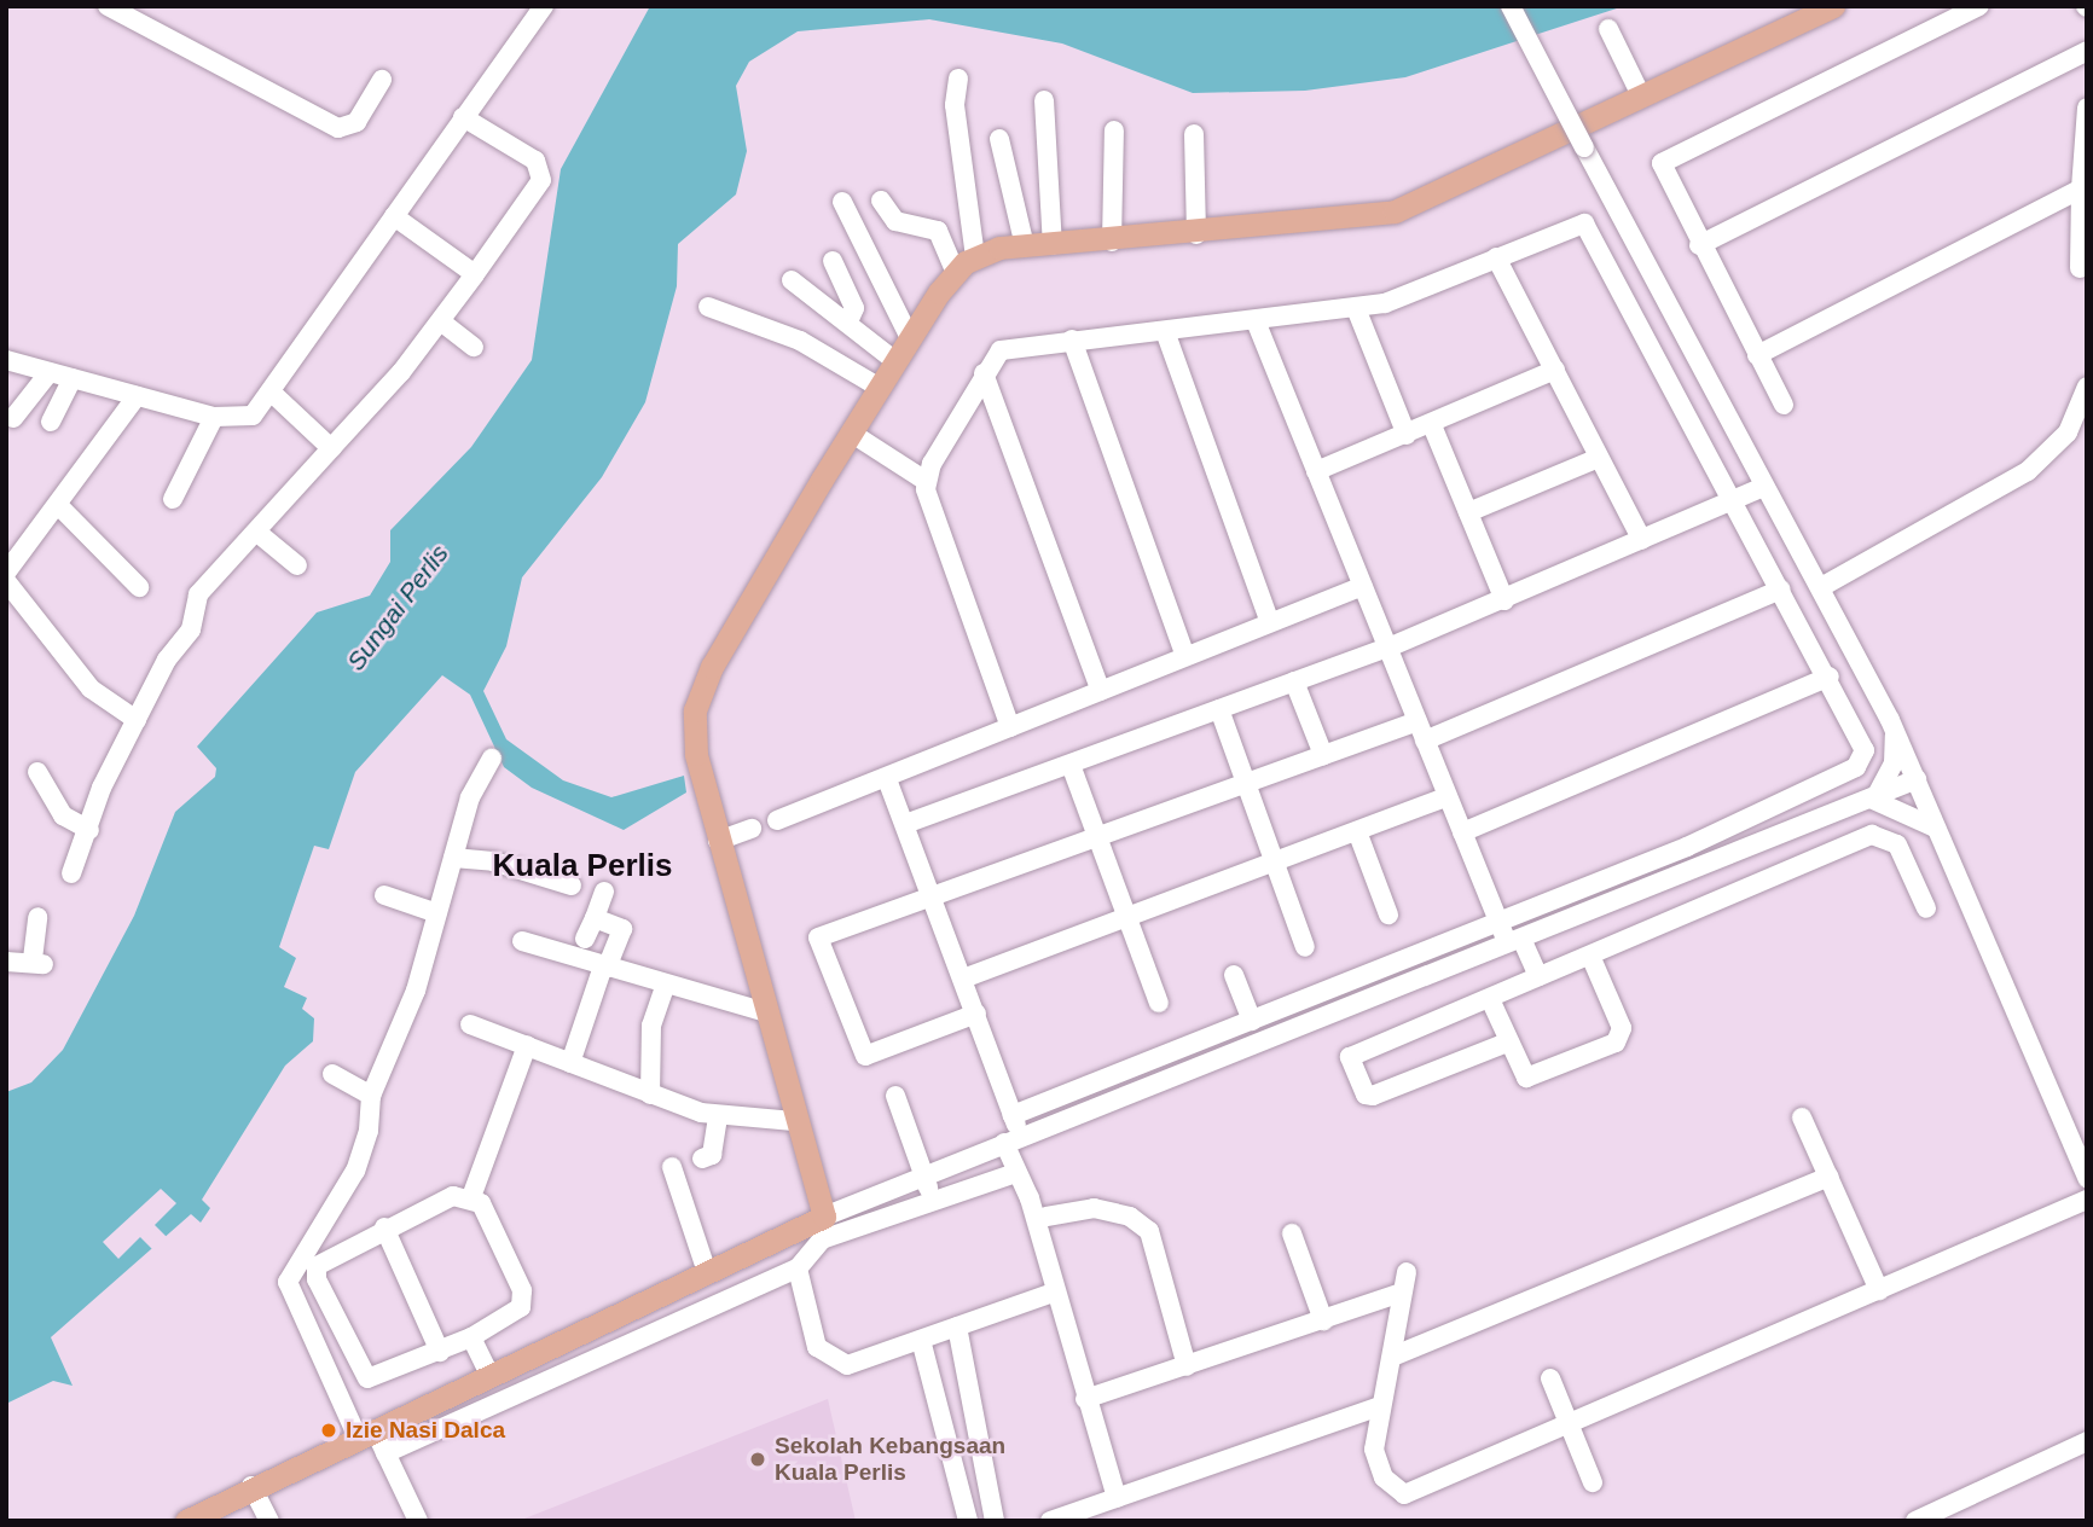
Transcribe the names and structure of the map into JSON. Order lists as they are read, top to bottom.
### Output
{
  "districts": ["Kuala Perlis"],
  "water": ["Sungai Perlis"],
  "places": ["Izie Nasi Dalca", "Sekolah Kebangsaan Kuala Perlis"]
}
